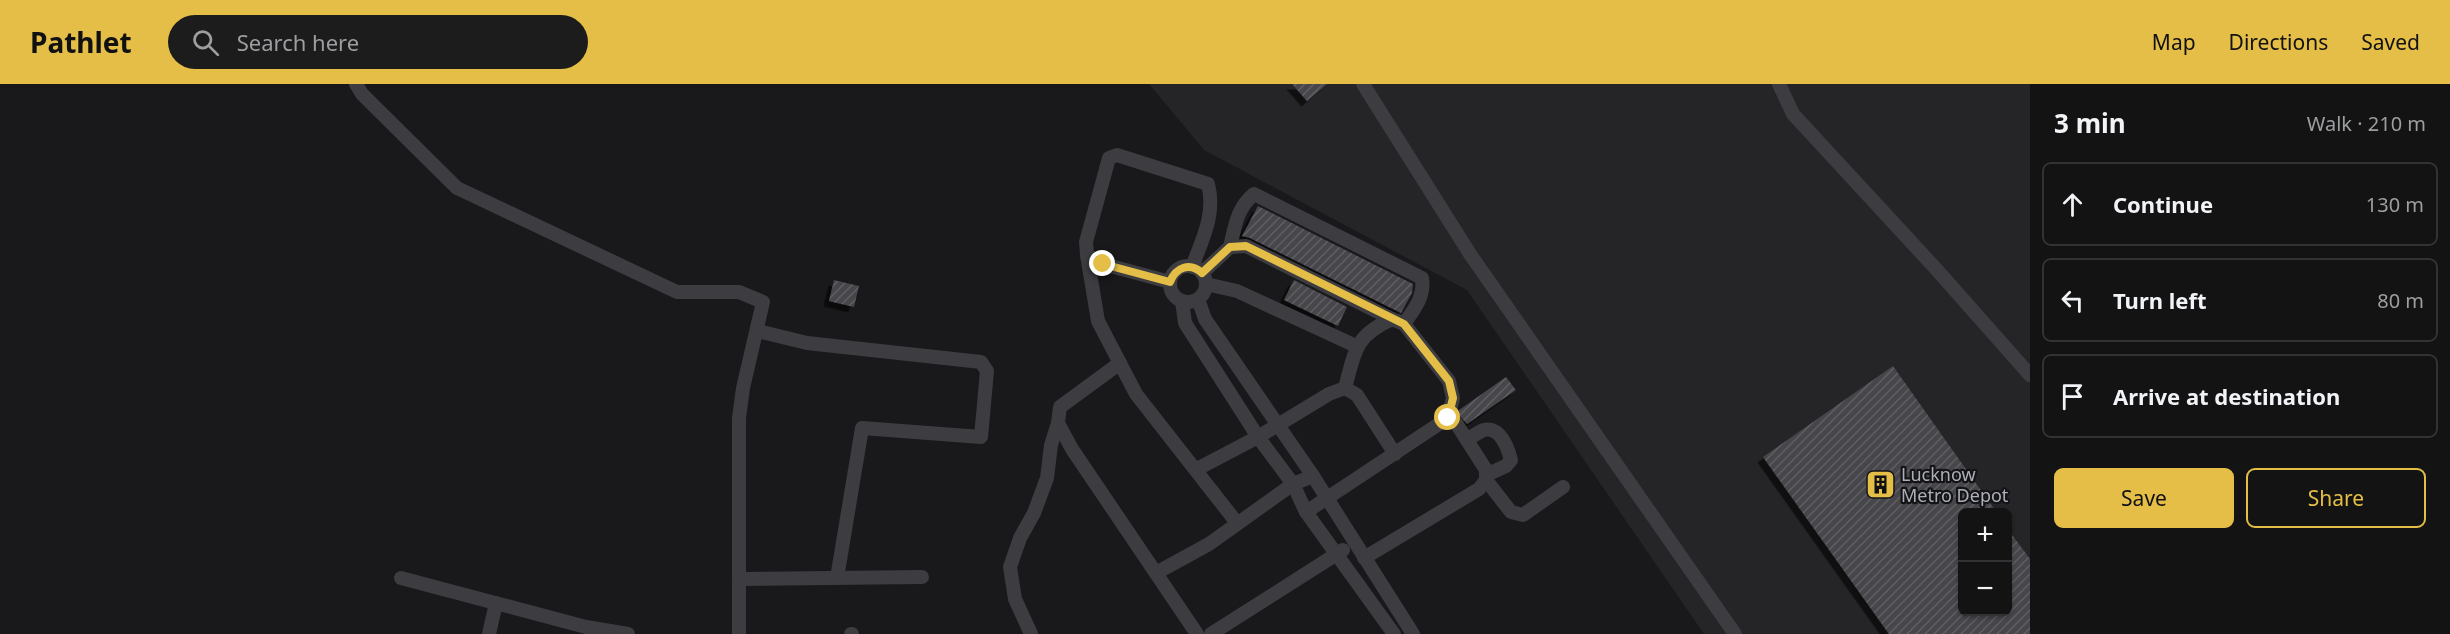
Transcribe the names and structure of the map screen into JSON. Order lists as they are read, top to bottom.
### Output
{
  "places": {
    "building": ["Lucknow Metro Depot"]
  },
  "page": {
    "header": "Pathlet",
    "search": "Search here",
    "nav": ["Map", "Directions", "Saved"],
    "heading": ["3 min", "Walk · 210 m"],
    "list": [
      ["Continue", "130 m"],
      ["Turn left", "80 m"],
      "Arrive at destination"
    ],
    "buttons": ["Save", "Share"],
    "map_buttons": ["+", "−"]
  }
}
